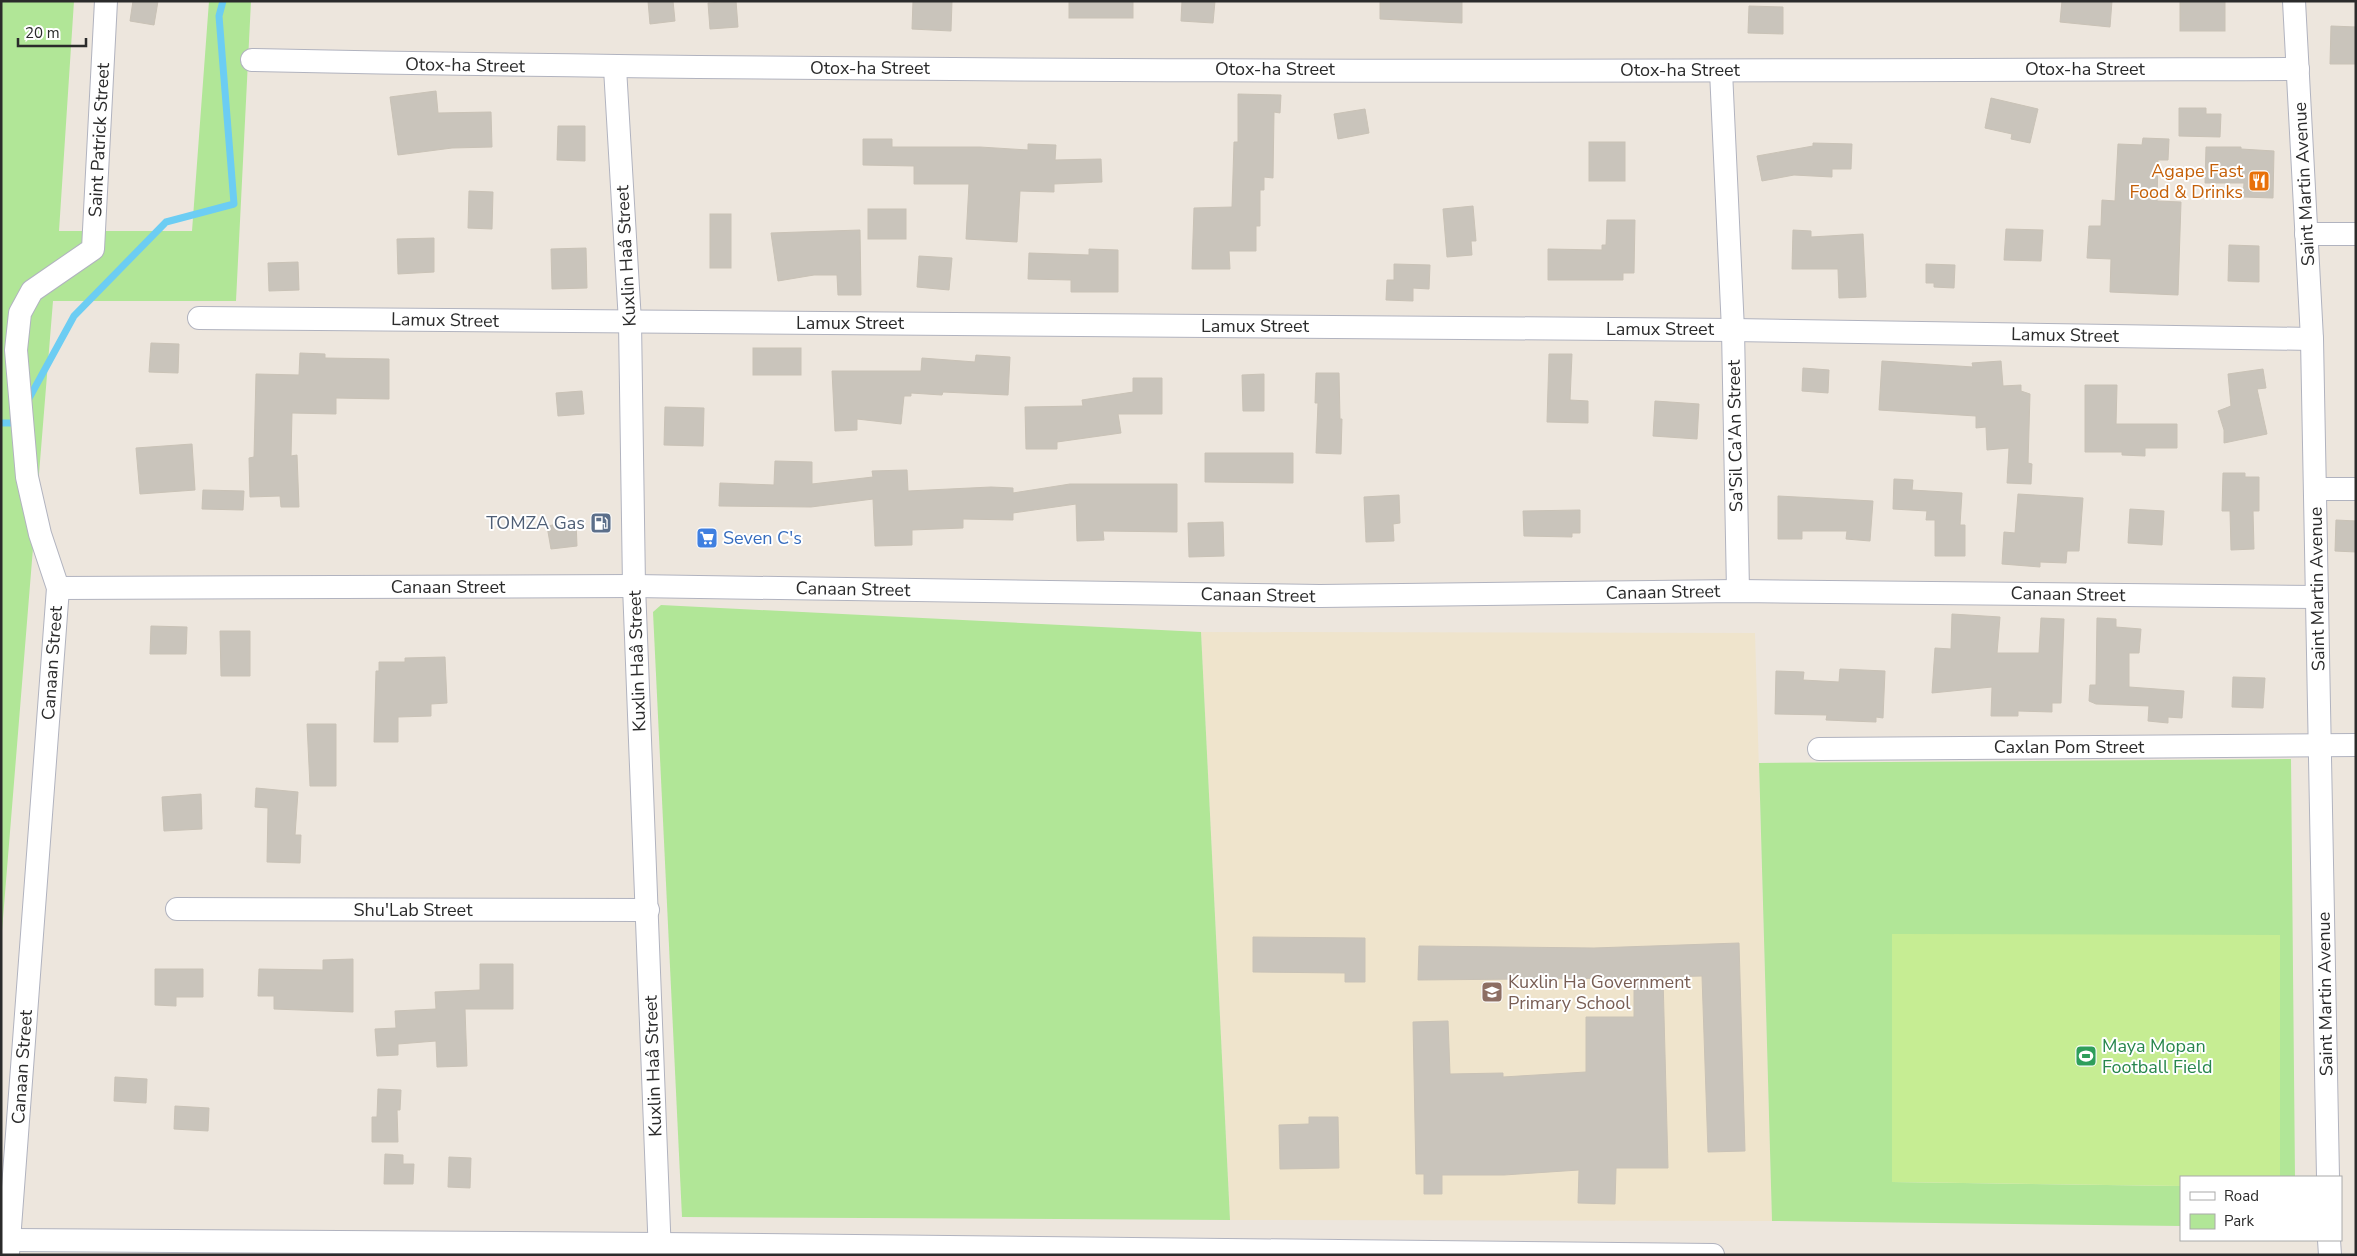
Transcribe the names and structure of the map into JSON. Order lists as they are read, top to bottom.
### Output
{
  "streets": {
    "street": [
      "Otox-ha Street",
      "Saint Patrick Street",
      "Saint Martin Avenue",
      "Kuxlin Haâ Street",
      "Lamux Street",
      "Sa'Sil Ca'An Street",
      "Canaan Street",
      "Caxlan Pom Street",
      "Shu'Lab Street"
    ]
  },
  "crossings": [
    ["Otox-ha Street", "Saint Martin Avenue"],
    ["Otox-ha Street", "Kuxlin Haâ Street"],
    ["Otox-ha Street", "Sa'Sil Ca'An Street"],
    ["Saint Patrick Street", "Canaan Street"],
    ["Saint Martin Avenue", "Lamux Street"],
    ["Saint Martin Avenue", "Canaan Street"],
    ["Saint Martin Avenue", "Caxlan Pom Street"],
    ["Kuxlin Haâ Street", "Lamux Street"],
    ["Kuxlin Haâ Street", "Canaan Street"],
    ["Kuxlin Haâ Street", "Shu'Lab Street"],
    ["Lamux Street", "Sa'Sil Ca'An Street"],
    ["Sa'Sil Ca'An Street", "Canaan Street"]
  ],
  "places": {
    "restaurant": ["Agape Fast Food & Drinks"],
    "fuel station": ["TOMZA Gas"],
    "supermarket": ["Seven C's"],
    "school or university": ["Kuxlin Ha Government Primary School"],
    "sports": ["Maya Mopan Football Field"]
  },
  "legend": ["Road", "Park"],
  "scale_bar": "20 m"
}
